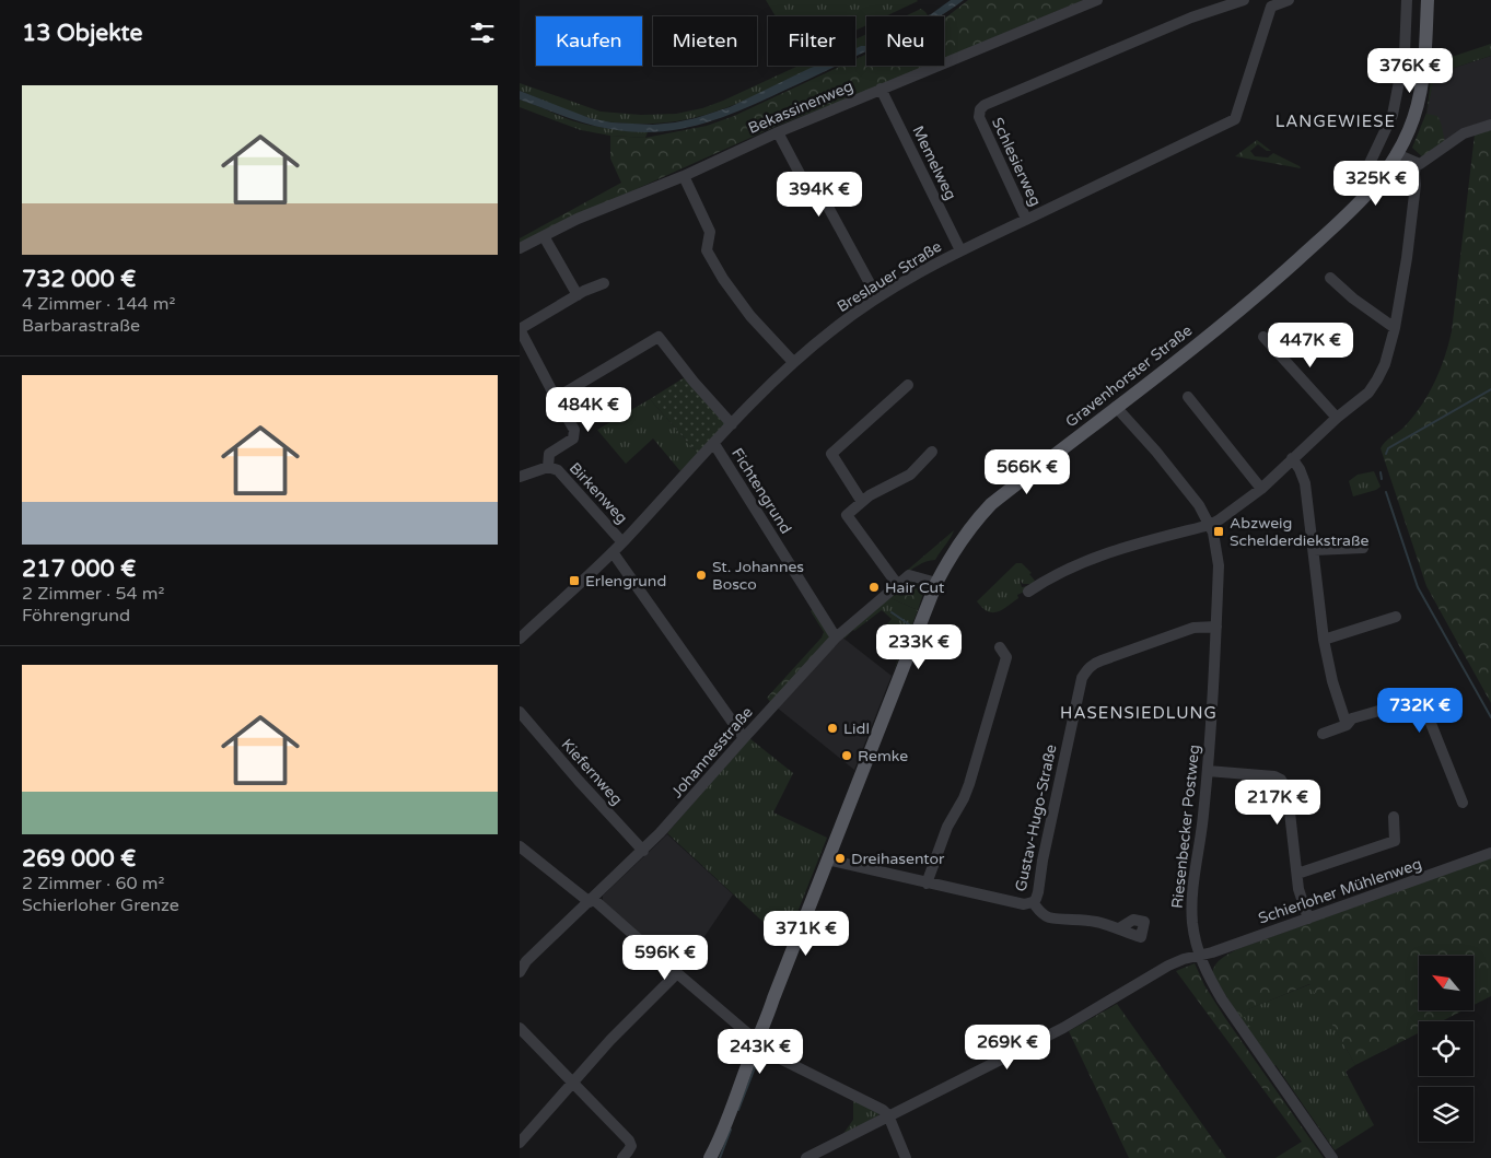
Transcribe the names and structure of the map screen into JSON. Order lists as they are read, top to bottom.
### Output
{
  "streets": {
    "main road": ["Gravenhorster Straße"],
    "street": [
      "Bekassinenweg",
      "Schlesierweg",
      "Memelweg",
      "Breslauer Straße",
      "Fichtengrund",
      "Birkenweg",
      "Johannesstraße",
      "Kiefernweg",
      "Gustav-Hugo-Straße",
      "Riesenbecker Postweg",
      "Schierloher Mühlenweg"
    ]
  },
  "crossings": [
    ["Bekassinenweg", "Memelweg"],
    ["Schlesierweg", "Breslauer Straße"],
    ["Memelweg", "Breslauer Straße"],
    ["Breslauer Straße", "Fichtengrund"],
    ["Breslauer Straße", "Birkenweg"],
    ["Gravenhorster Straße", "Johannesstraße"],
    ["Gravenhorster Straße", "Gustav-Hugo-Straße"],
    ["Gravenhorster Straße", "Riesenbecker Postweg"],
    ["Fichtengrund", "Johannesstraße"],
    ["Johannesstraße", "Kiefernweg"],
    ["Gustav-Hugo-Straße", "Riesenbecker Postweg"],
    ["Riesenbecker Postweg", "Schierloher Mühlenweg"]
  ],
  "districts": ["LANGEWIESE", "HASENSIEDLUNG"],
  "places": {
    "transit": ["Abzweig Schelderdiekstraße", "Erlengrund"],
    "other": [
      "St. Johannes Bosco",
      "Hair Cut",
      "Lidl",
      "Remke",
      "Dreihasentor"
    ]
  },
  "north": "top left",
  "page": {
    "heading": "13 Objekte",
    "chip": [
      "Kaufen",
      "Mieten",
      "Filter",
      "Neu"
    ],
    "price": [
      "376K €",
      "325K €",
      "394K €",
      "447K €",
      "484K €",
      "566K €",
      "233K €",
      "732K €",
      "217K €",
      "371K €",
      "596K €",
      "269K €",
      "243K €"
    ],
    "list": [
      {
        "name": "732 000 €",
        "note": "4 Zimmer · 144 m² · Barbarastraße"
      },
      {
        "name": "217 000 €",
        "note": "2 Zimmer · 54 m² · Föhrengrund"
      },
      {
        "name": "269 000 €",
        "note": "2 Zimmer · 60 m² · Schierloher Grenze"
      }
    ]
  }
}
